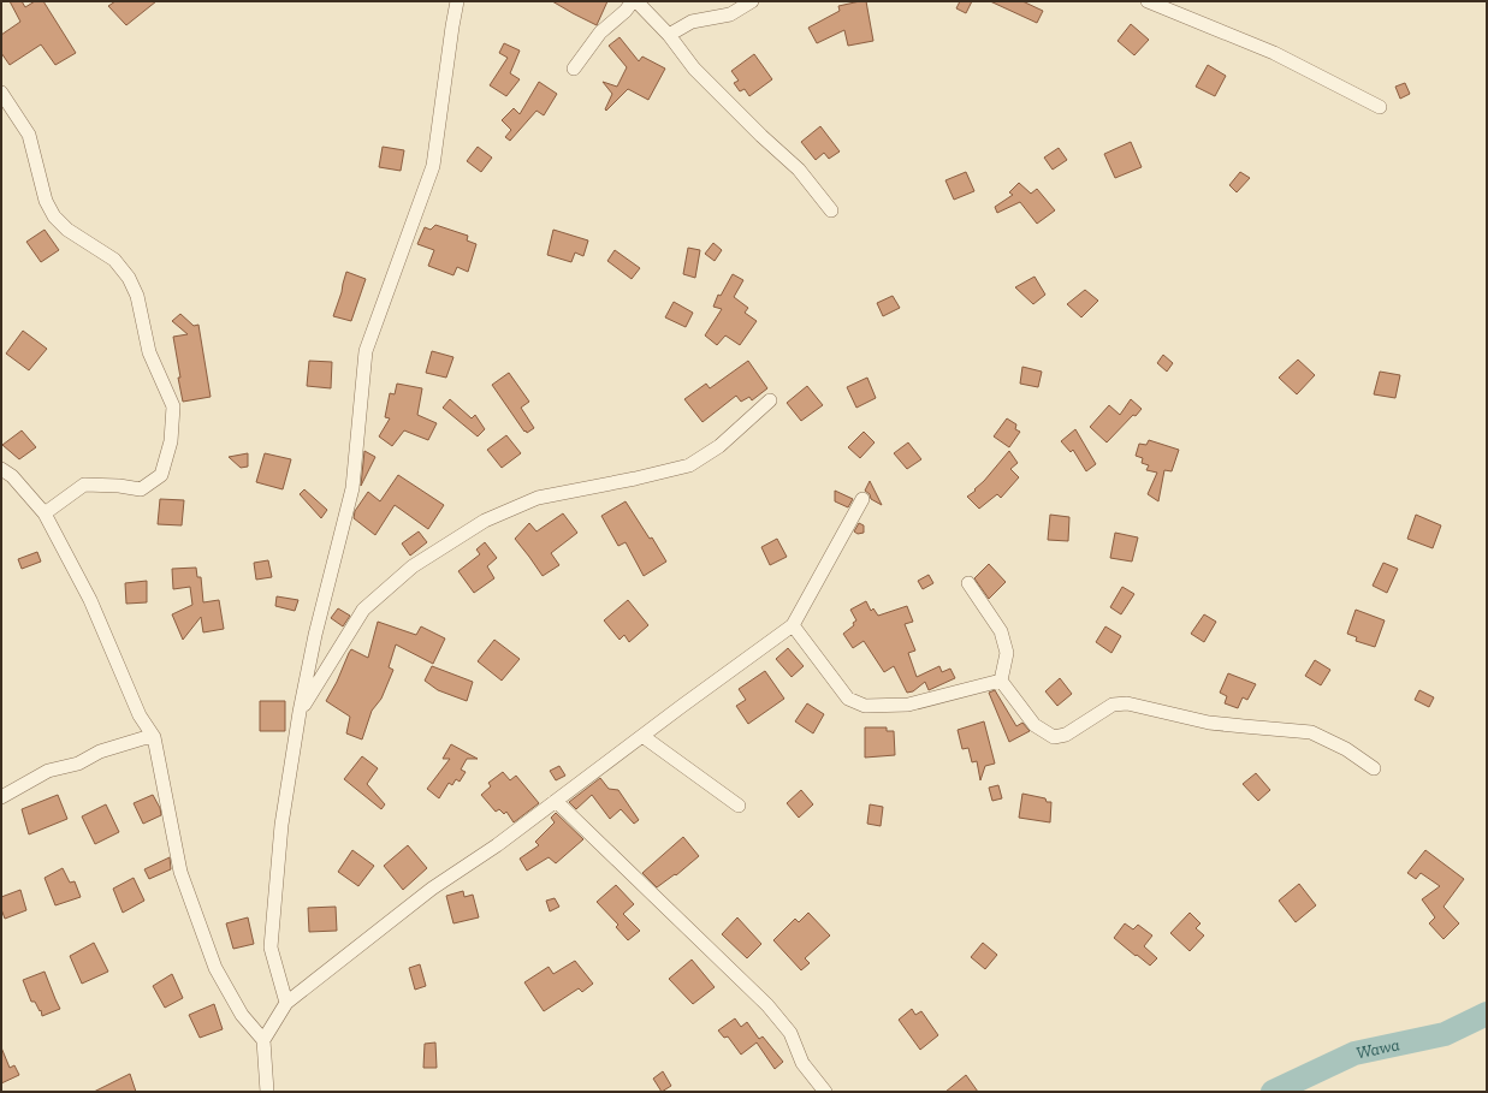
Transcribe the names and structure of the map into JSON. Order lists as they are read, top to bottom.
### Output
{
  "water": ["Wawa"]
}
